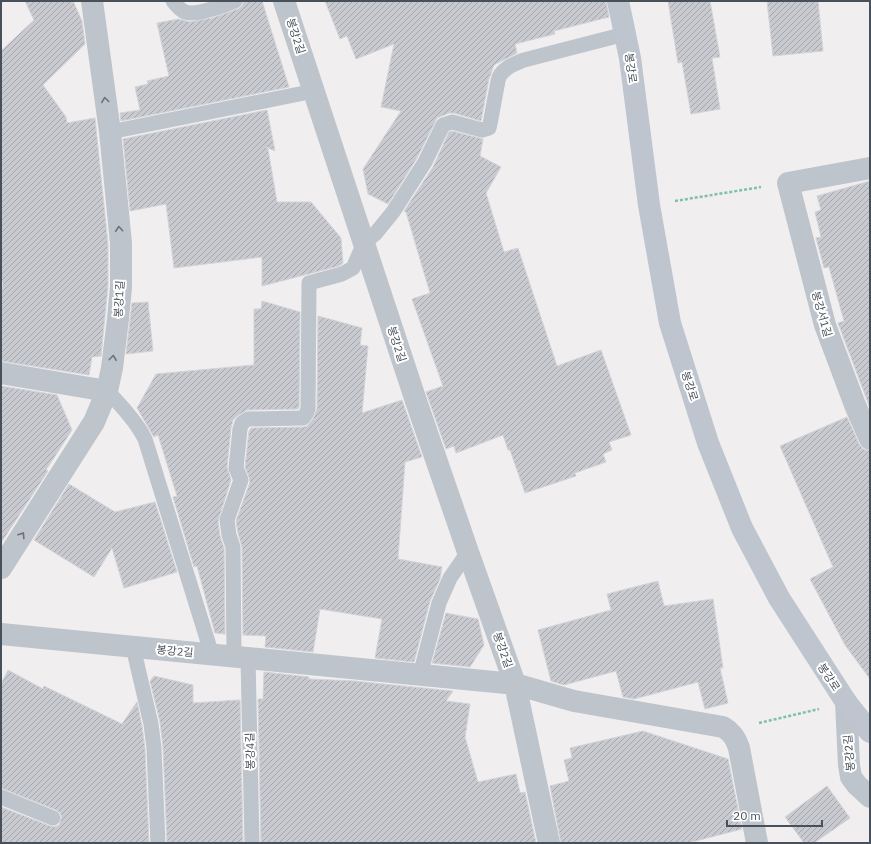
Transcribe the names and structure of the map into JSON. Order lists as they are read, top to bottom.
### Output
{
  "streets": {
    "street": [
      "봉강2길",
      "봉강로",
      "봉강1길",
      "봉강서1길"
    ],
    "lane": ["봉강4길"]
  },
  "crossings": [
    ["봉강2길", "봉강로"],
    ["봉강2길", "봉강4길"]
  ],
  "one_way": ["봉강1길"],
  "scale_bar": "20 m"
}
